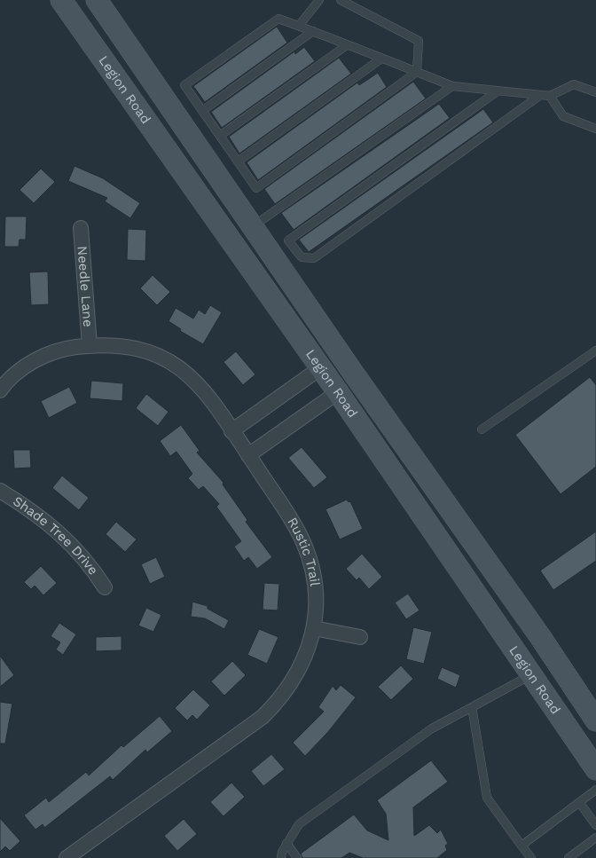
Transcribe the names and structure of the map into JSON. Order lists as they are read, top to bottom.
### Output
{
  "streets": {
    "main road": ["Legion Road"],
    "street": ["Needle Lane", "Shade Tree Drive", "Rustic Trail"]
  },
  "crossings": [
    ["Needle Lane", "Rustic Trail"]
  ]
}
